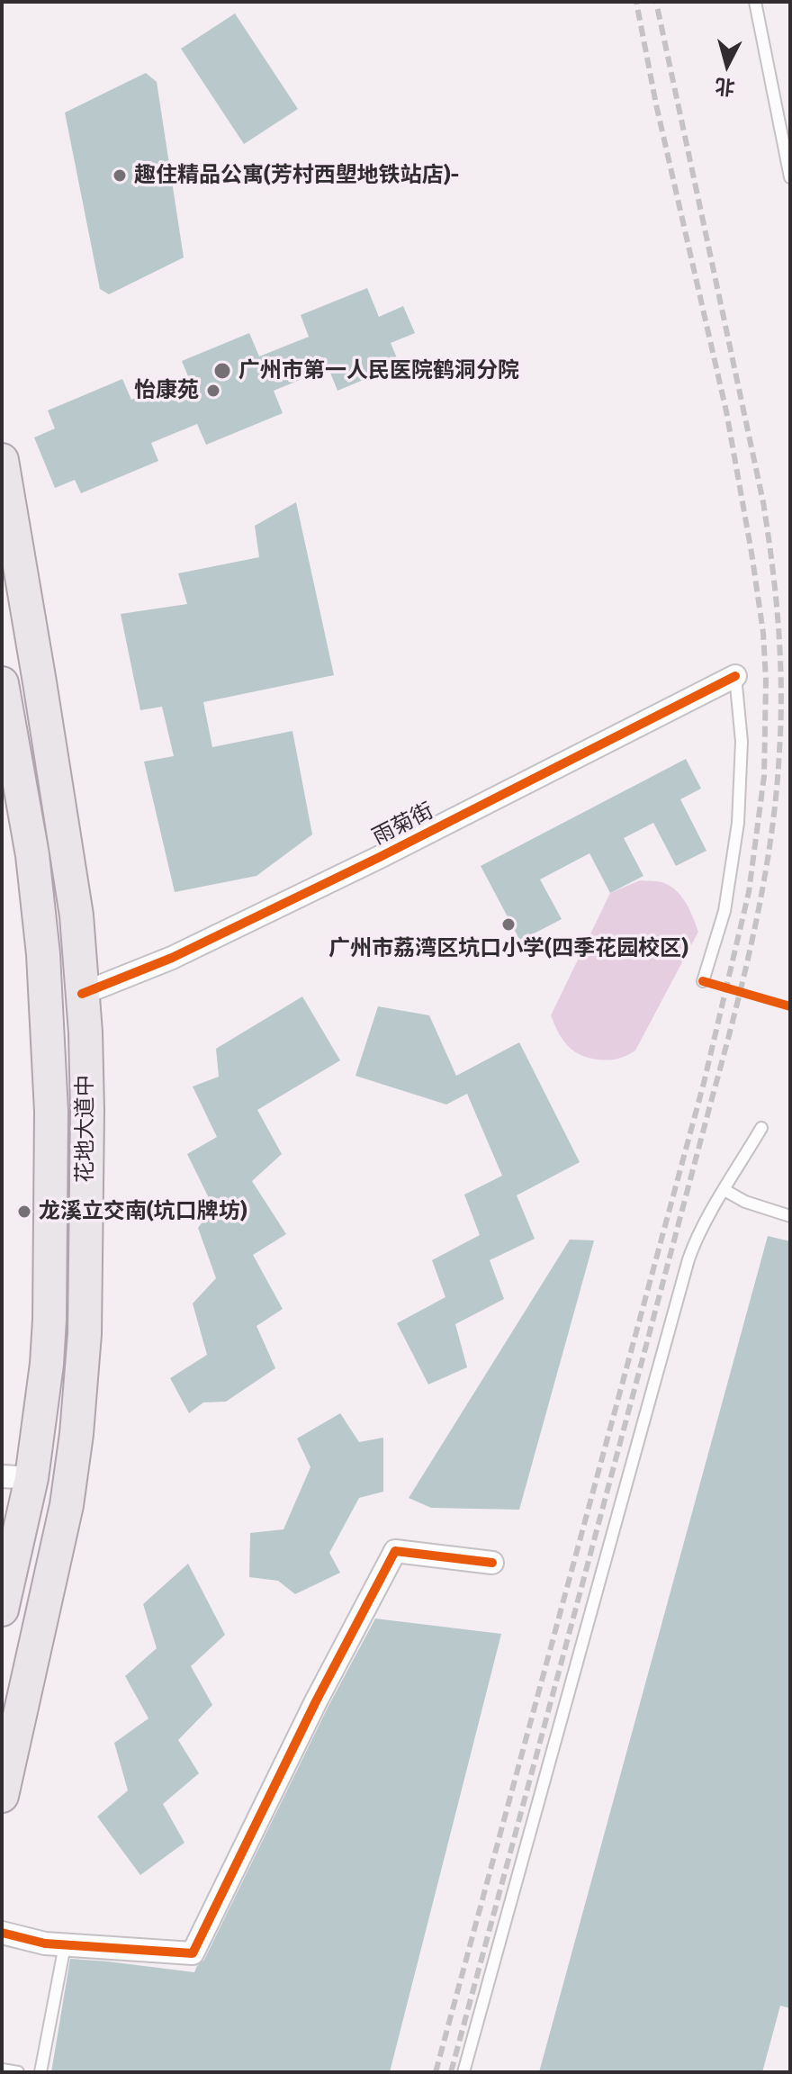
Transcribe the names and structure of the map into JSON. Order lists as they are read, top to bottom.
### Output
{
  "streets": {
    "main road": ["花地大道中"],
    "street": ["雨菊街"]
  },
  "crossings": [
    ["雨菊街", "花地大道中"]
  ],
  "places": [
    "趣住精品公寓(芳村西塱地铁站店)-",
    "广州市第一人民医院鹤洞分院",
    "怡康苑",
    "广州市荔湾区坑口小学(四季花园校区)",
    "龙溪立交南(坑口牌坊)"
  ],
  "north": "bottom"
}
